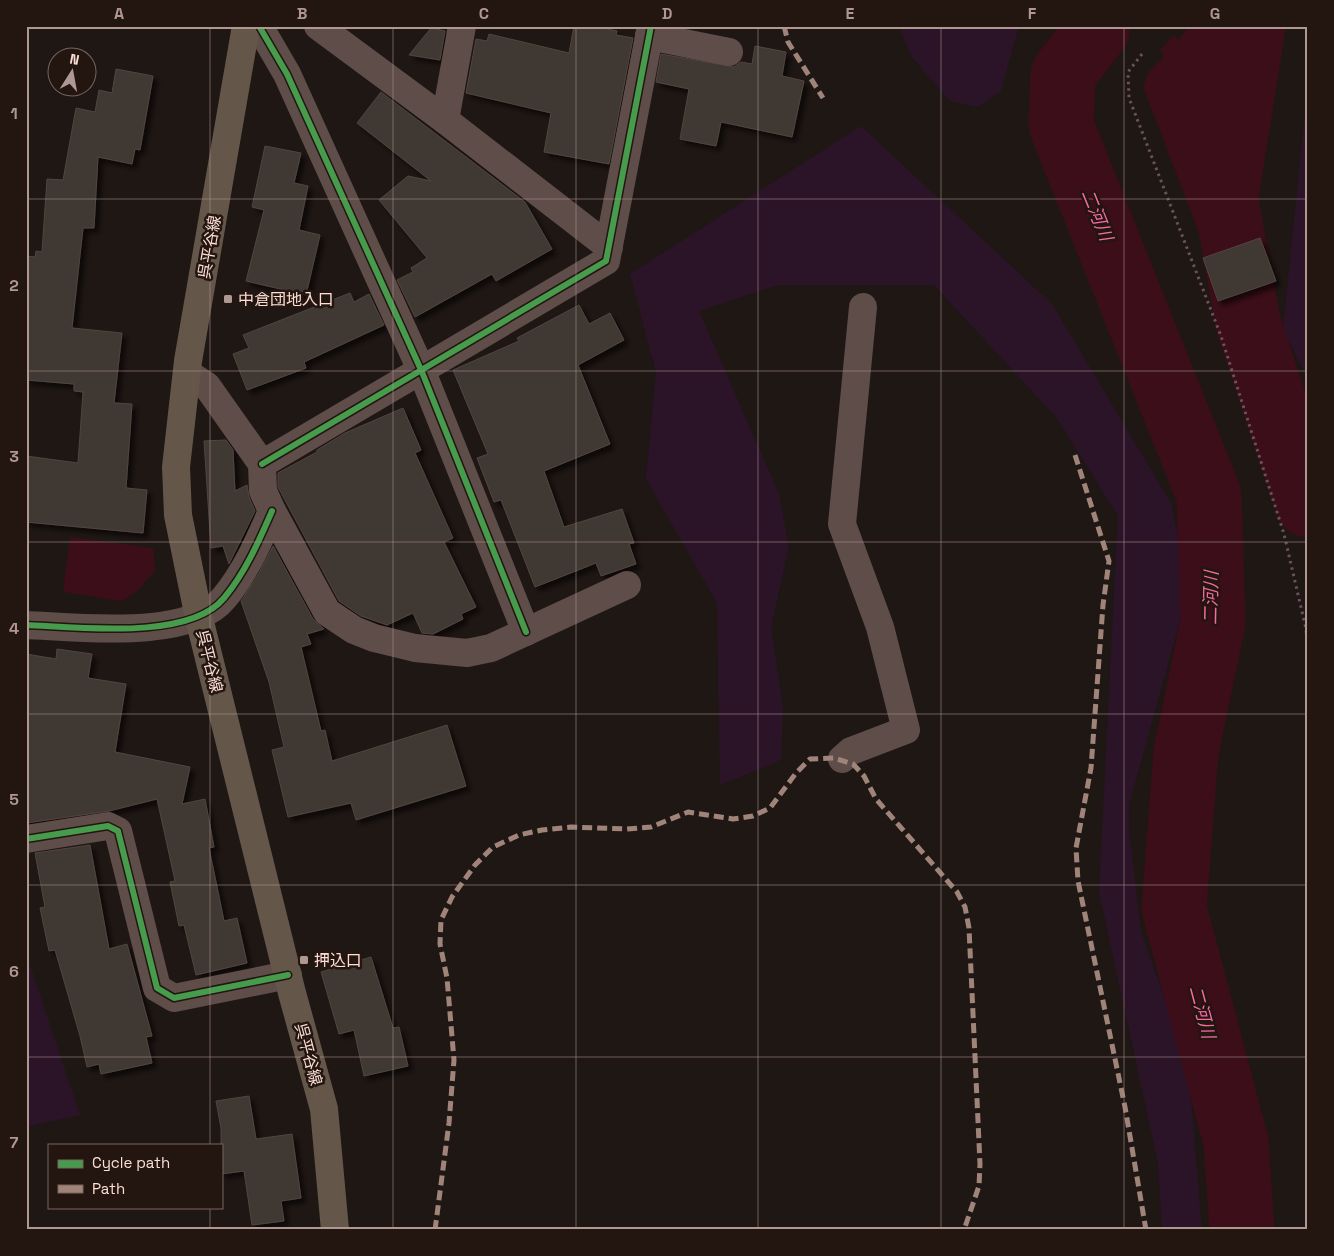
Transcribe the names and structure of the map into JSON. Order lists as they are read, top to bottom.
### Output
{
  "streets": {
    "main road": ["呉平谷線"]
  },
  "water": ["二河川"],
  "places": {
    "transit": ["中倉団地入口", "押込口"]
  },
  "legend": ["Cycle path", "Path"],
  "north": "top",
  "grid": {
    "columns": [
      "A",
      "B",
      "C",
      "D",
      "E",
      "F",
      "G"
    ],
    "rows": [
      "1",
      "2",
      "3",
      "4",
      "5",
      "6",
      "7"
    ]
  }
}
